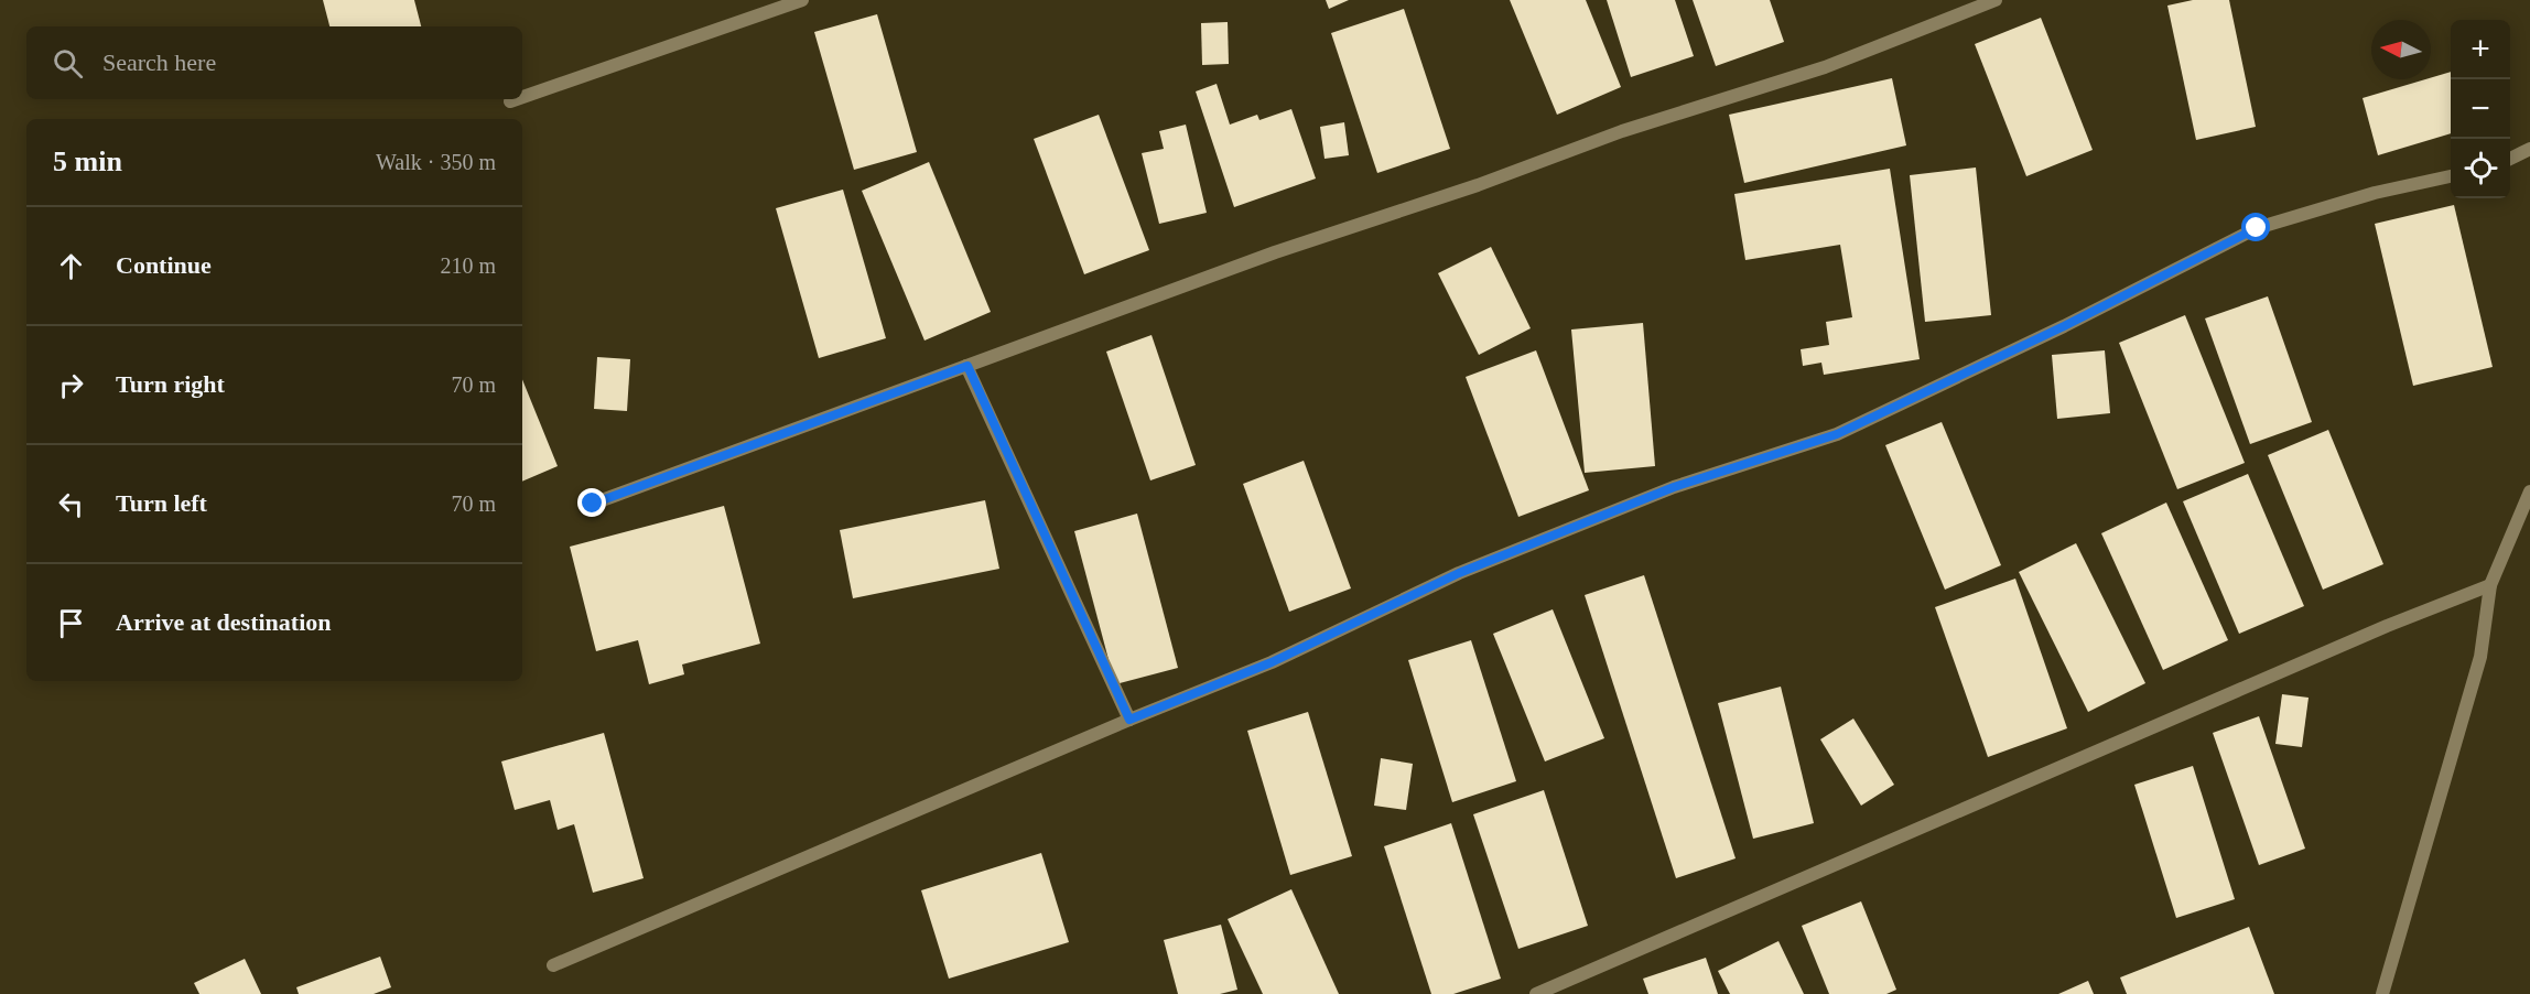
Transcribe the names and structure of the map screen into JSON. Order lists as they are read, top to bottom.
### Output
{
  "north": "left",
  "page": {
    "map_buttons": ["+", "−"],
    "search": "Search here",
    "heading": ["5 min", "Walk · 350 m"],
    "list": [
      ["Continue", "210 m"],
      ["Turn right", "70 m"],
      ["Turn left", "70 m"],
      "Arrive at destination"
    ]
  }
}
